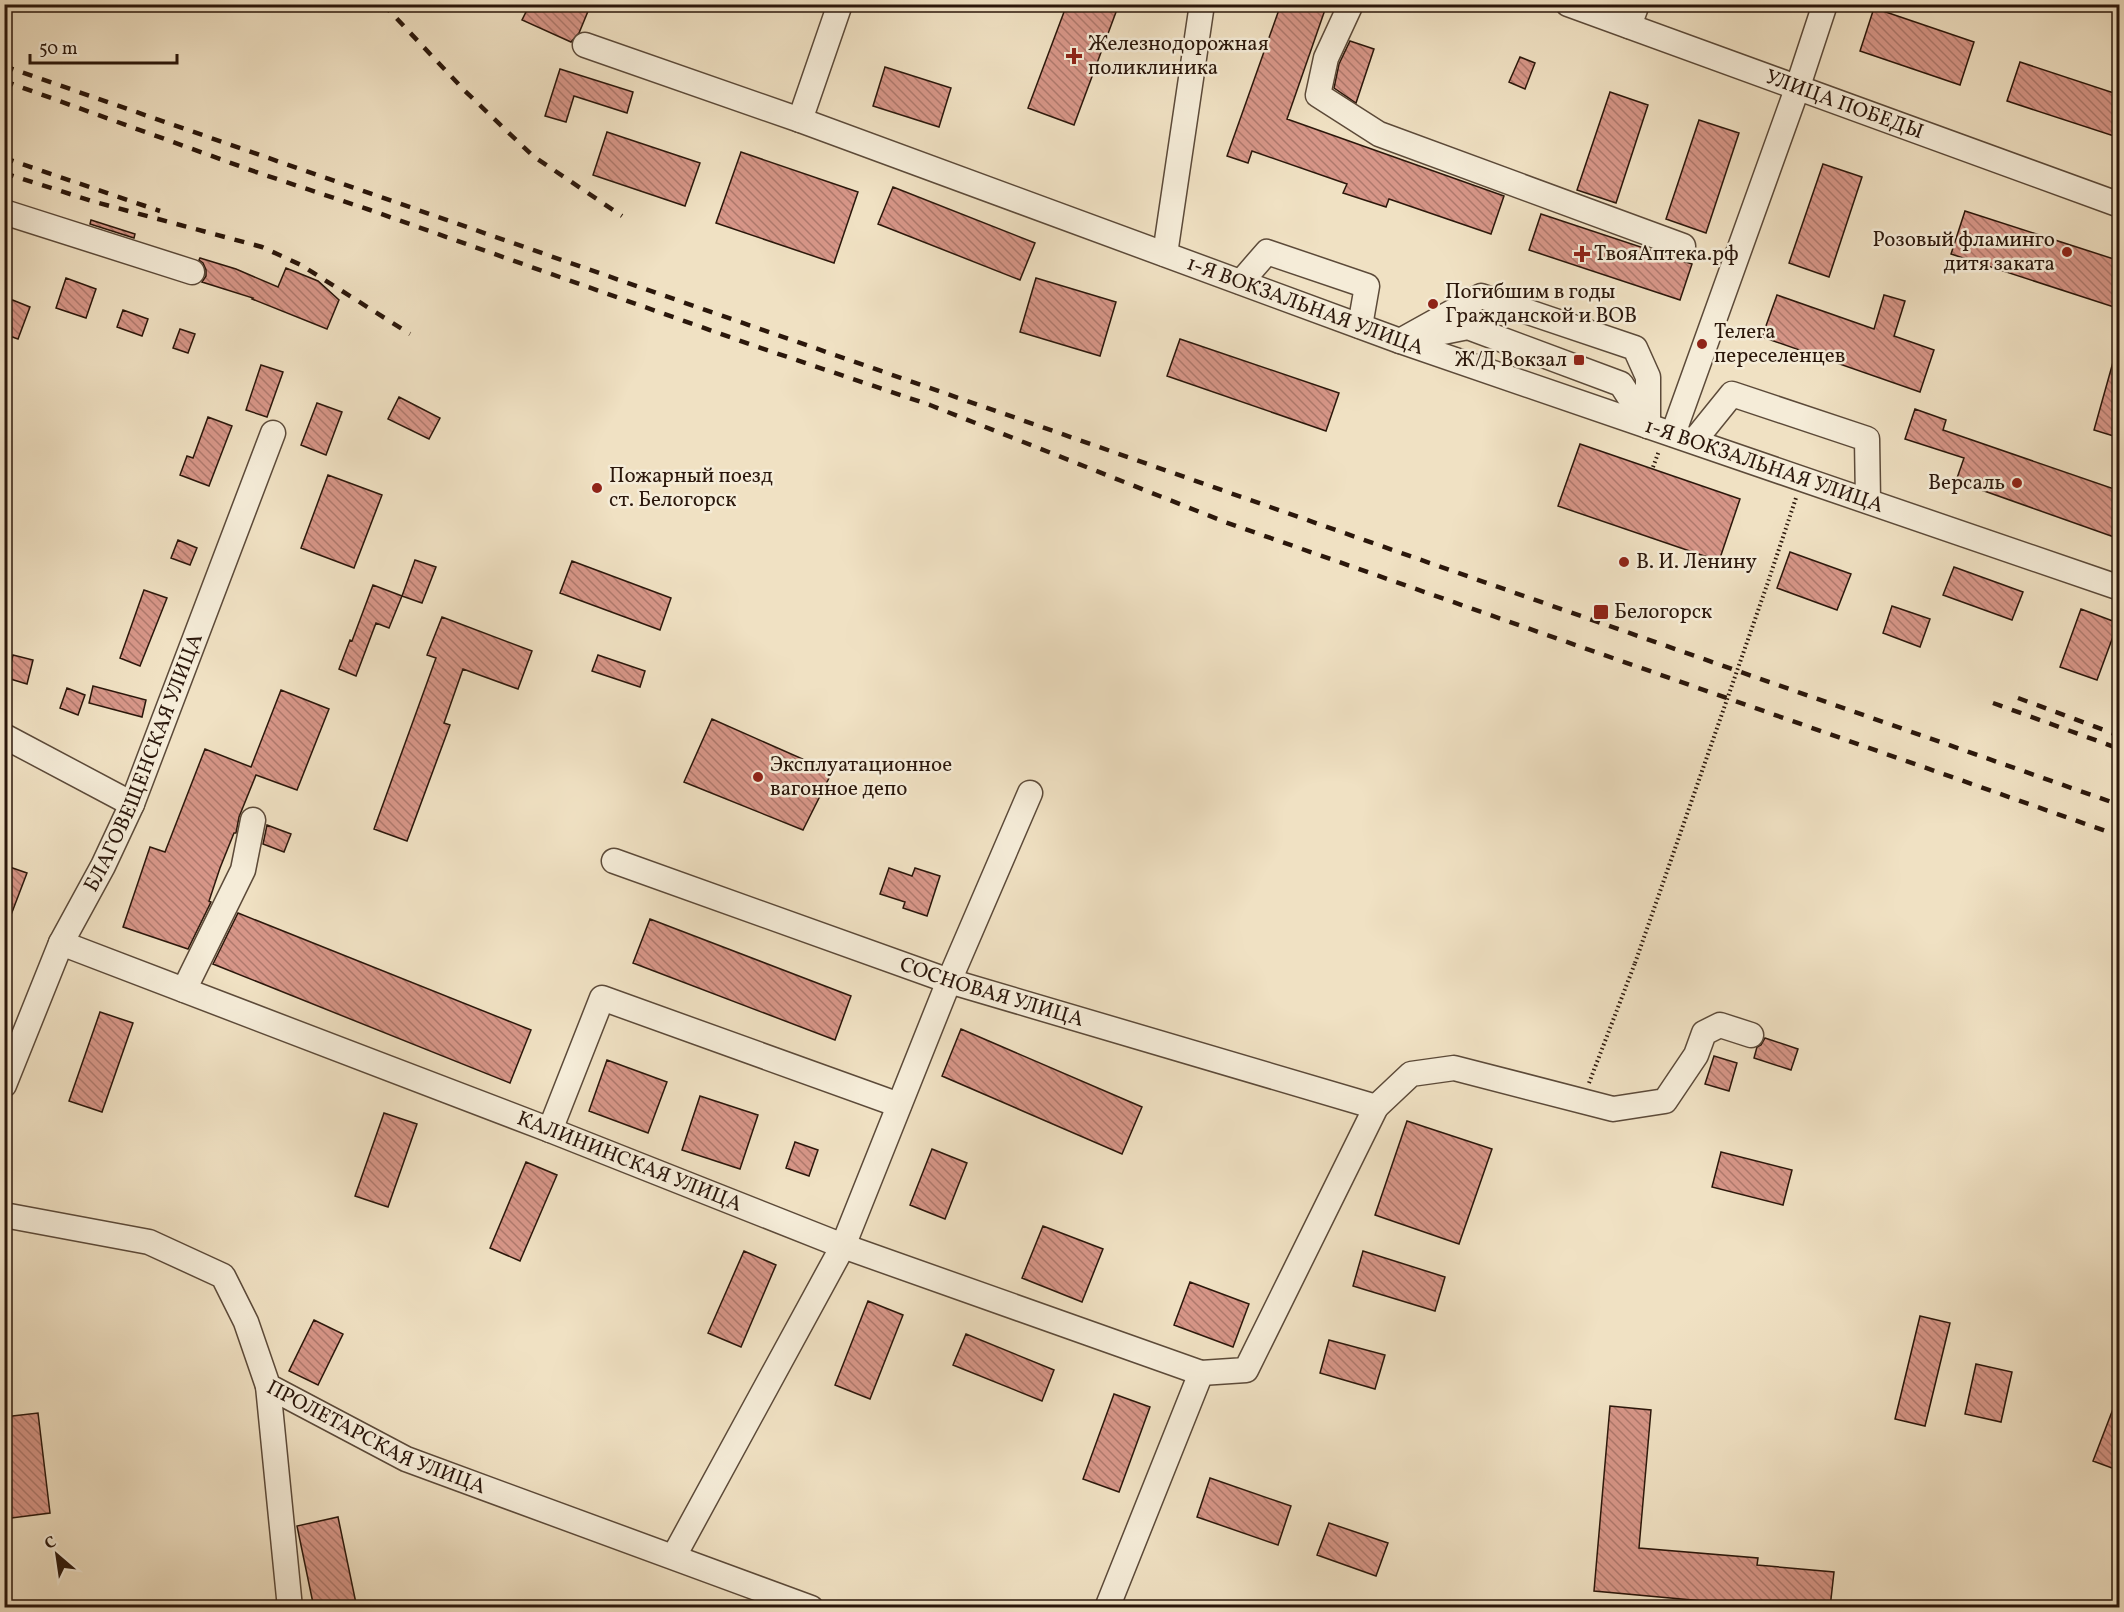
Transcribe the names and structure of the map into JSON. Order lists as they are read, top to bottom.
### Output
{
  "streets": {
    "street": [
      "УЛИЦА ПОБЕДЫ",
      "1-Я ВОКЗАЛЬНАЯ УЛИЦА",
      "БЛАГОВЕЩЕНСКАЯ УЛИЦА",
      "СОСНОВАЯ УЛИЦА",
      "КАЛИНИНСКАЯ УЛИЦА",
      "ПРОЛЕТАРСКАЯ УЛИЦА"
    ]
  },
  "crossings": [
    ["БЛАГОВЕЩЕНСКАЯ УЛИЦА", "КАЛИНИНСКАЯ УЛИЦА"]
  ],
  "places": {
    "health": ["Железнодорожная поликлиника", "ТвояАптека.рф"],
    "other": [
      "Розовый фламинго дитя заката",
      "Погибшим в годы Гражданской и ВОВ",
      "Телега переселенцев",
      "Версаль",
      "Пожарный поезд ст. Белогорск",
      "В. И. Ленину",
      "Эксплуатационное вагонное депо"
    ],
    "transit": ["Ж/Д Вокзал", "Белогорск"]
  },
  "scale_bar": "50 m",
  "north": "top left"
}
